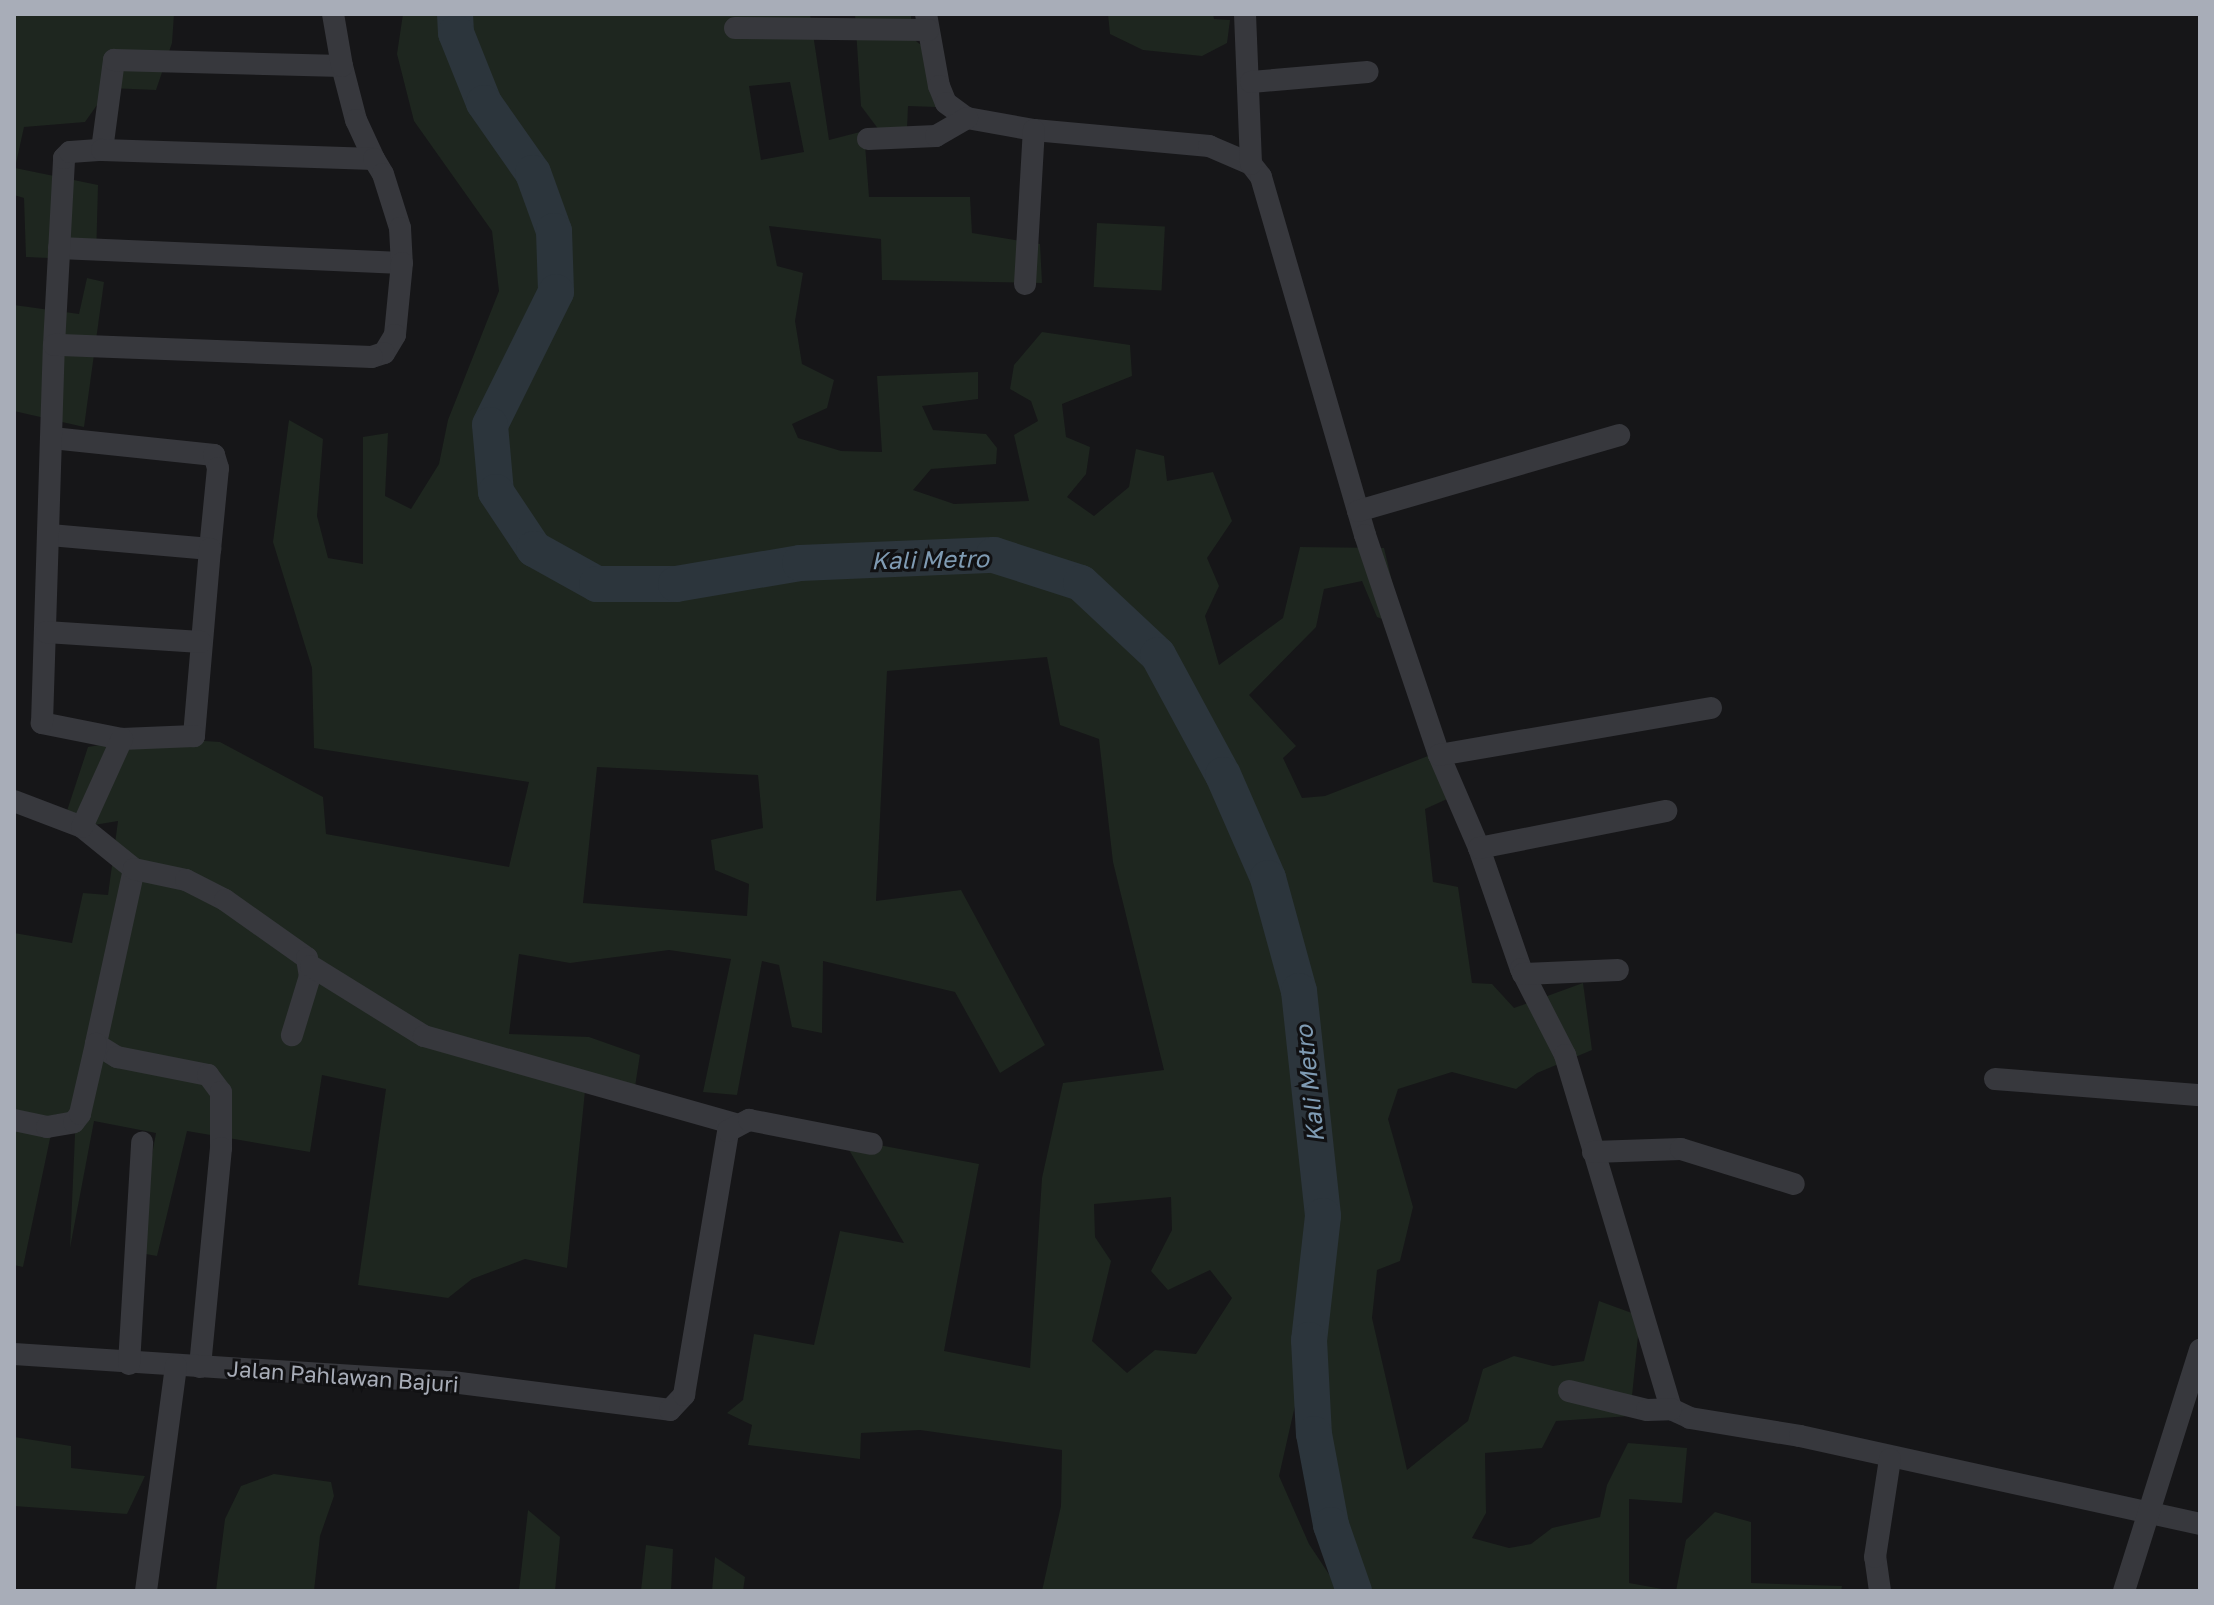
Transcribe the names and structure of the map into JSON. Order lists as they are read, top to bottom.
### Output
{
  "streets": {
    "street": ["Jalan Pahlawan Bajuri"]
  },
  "water": ["Kali Metro"]
}
